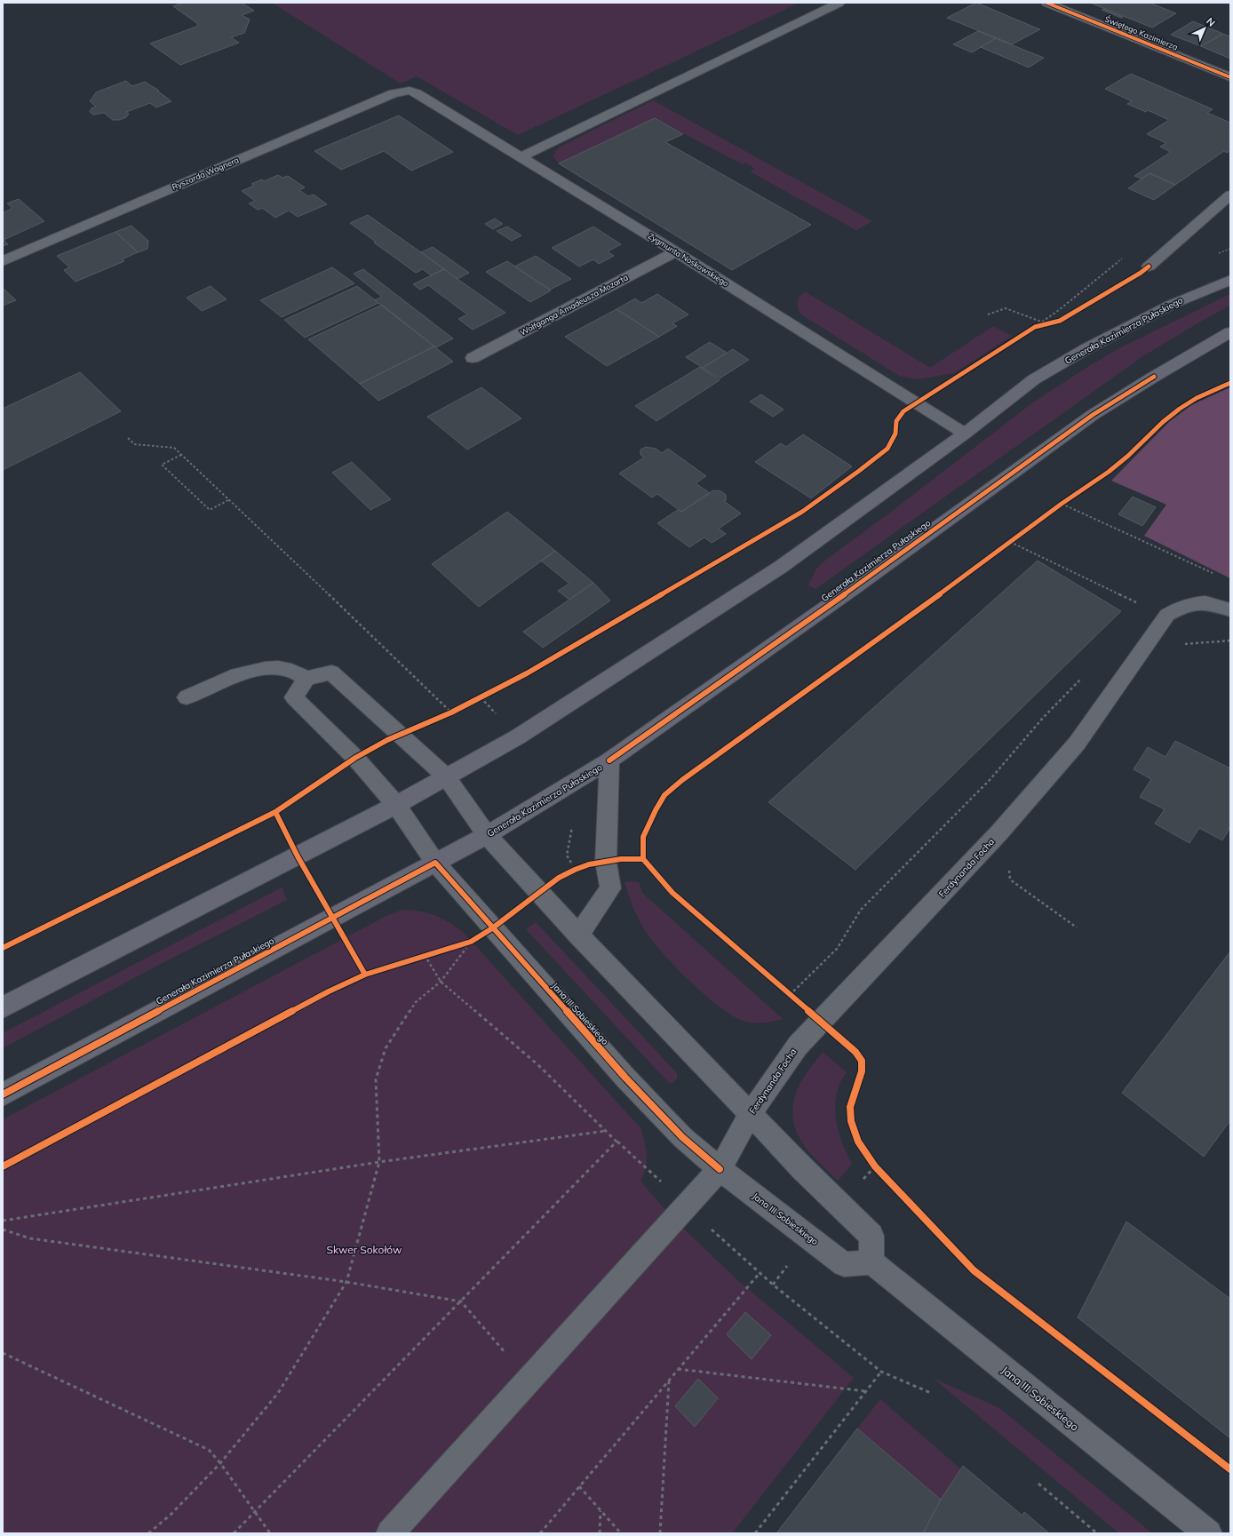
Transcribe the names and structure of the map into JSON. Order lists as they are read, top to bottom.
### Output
{
  "streets": {
    "main road": ["Generała Kazimierza Pułaskiego"],
    "street": [
      "Świętego Kazimierza",
      "Ryszarda Wagnera",
      "Zygmunta Noskowskiego",
      "Wolfganga Amadeusza Mozarta",
      "Ferdynanda Focha",
      "Jana III Sobieskiego"
    ]
  },
  "crossings": [
    ["Ryszarda Wagnera", "Zygmunta Noskowskiego"],
    ["Zygmunta Noskowskiego", "Wolfganga Amadeusza Mozarta"],
    ["Zygmunta Noskowskiego", "Generała Kazimierza Pułaskiego"],
    ["Generała Kazimierza Pułaskiego", "Jana III Sobieskiego"],
    ["Ferdynanda Focha", "Jana III Sobieskiego"]
  ],
  "parks": ["Skwer Sokołów"],
  "north": "top right"
}
